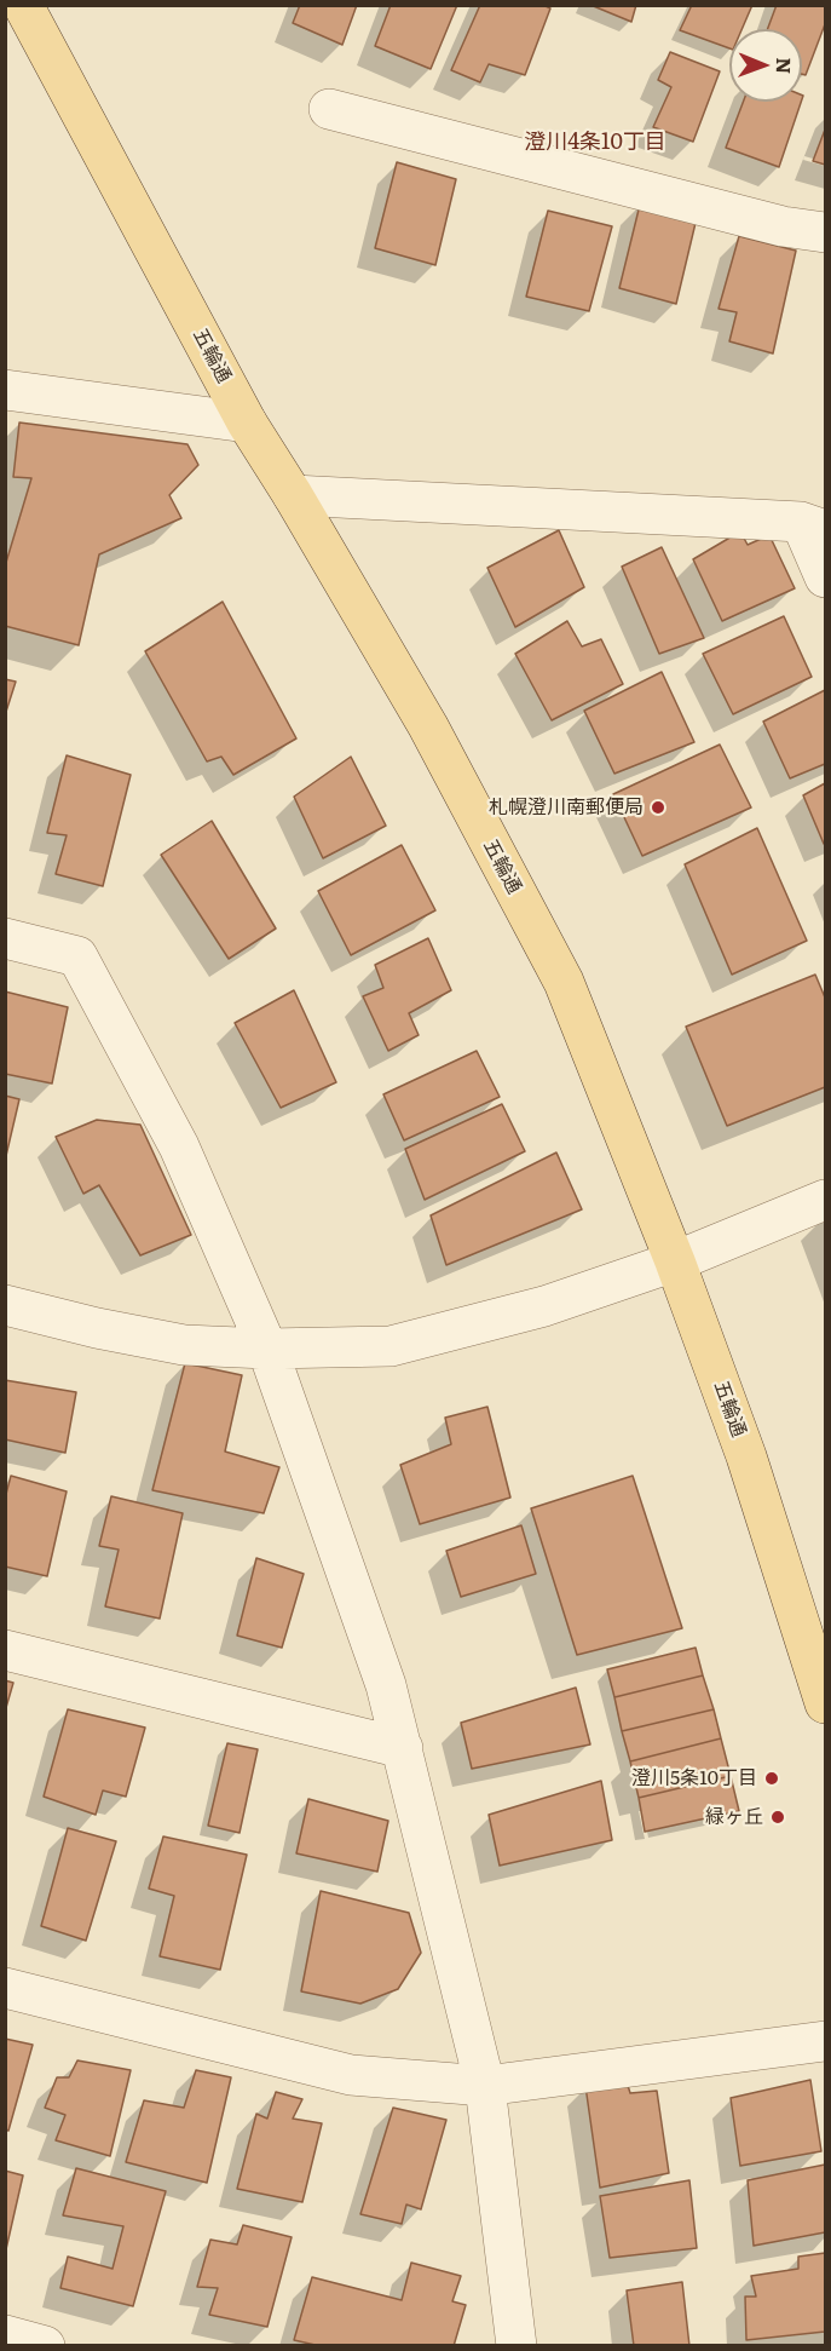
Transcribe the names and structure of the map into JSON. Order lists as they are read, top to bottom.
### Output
{
  "streets": {
    "main road": ["五輪通"]
  },
  "districts": ["澄川4条10丁目"],
  "places": ["札幌澄川南郵便局", "澄川5条10丁目", "緑ヶ丘"],
  "north": "right"
}
